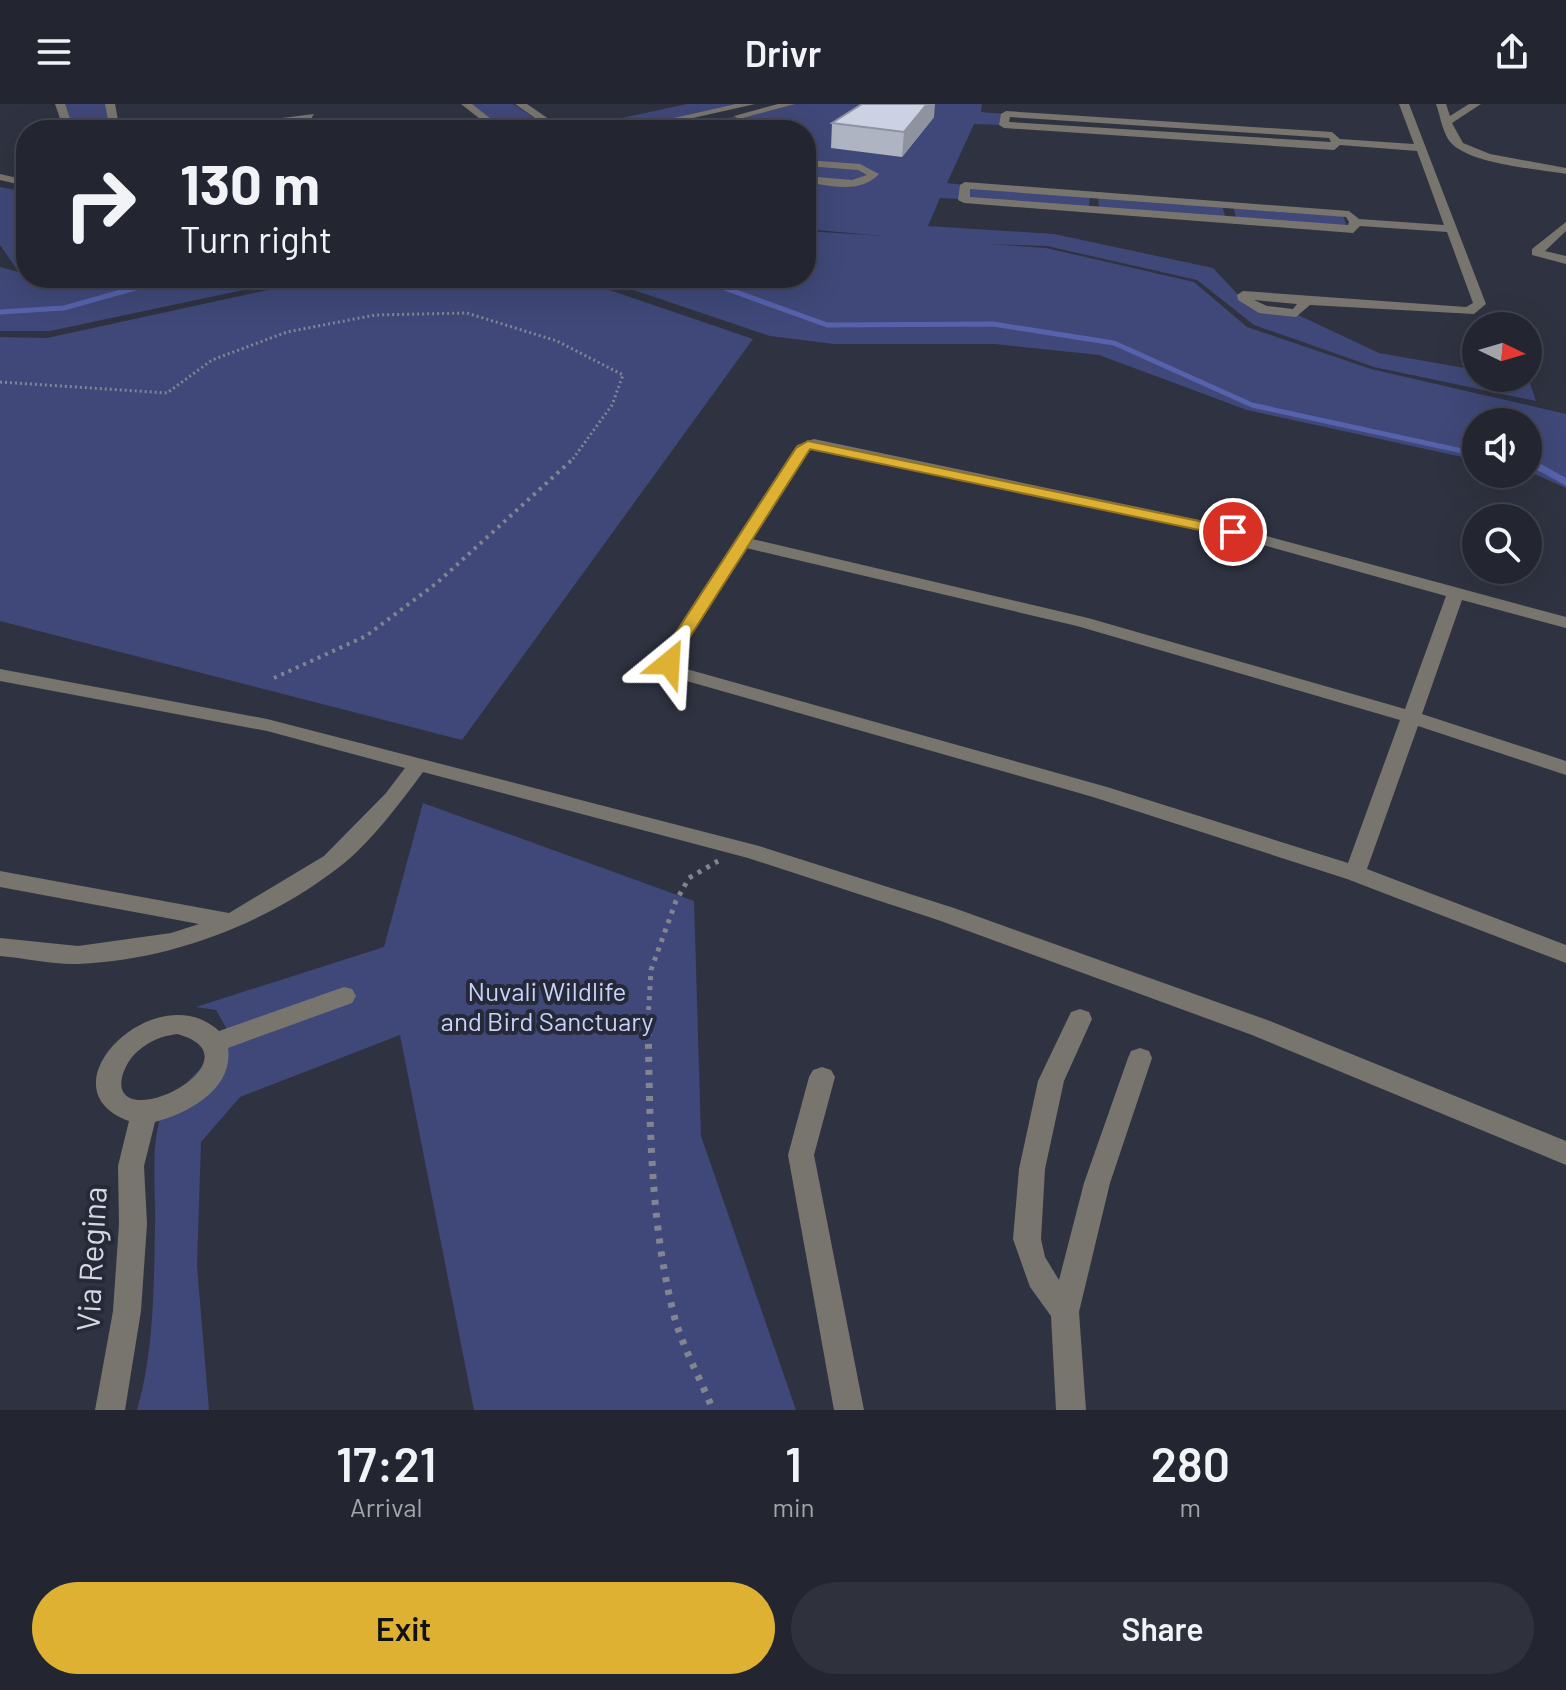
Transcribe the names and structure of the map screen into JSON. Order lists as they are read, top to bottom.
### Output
{
  "streets": {
    "street": ["Via Regina"]
  },
  "parks": ["Nuvali Wildlife and Bird Sanctuary"],
  "north": "right",
  "page": {
    "header": "Drivr",
    "turn": ["130 m", "Turn right"],
    "eta": [
      "17:21",
      "Arrival",
      "1",
      "min",
      "280",
      "m"
    ],
    "buttons": ["Exit", "Share"]
  }
}
